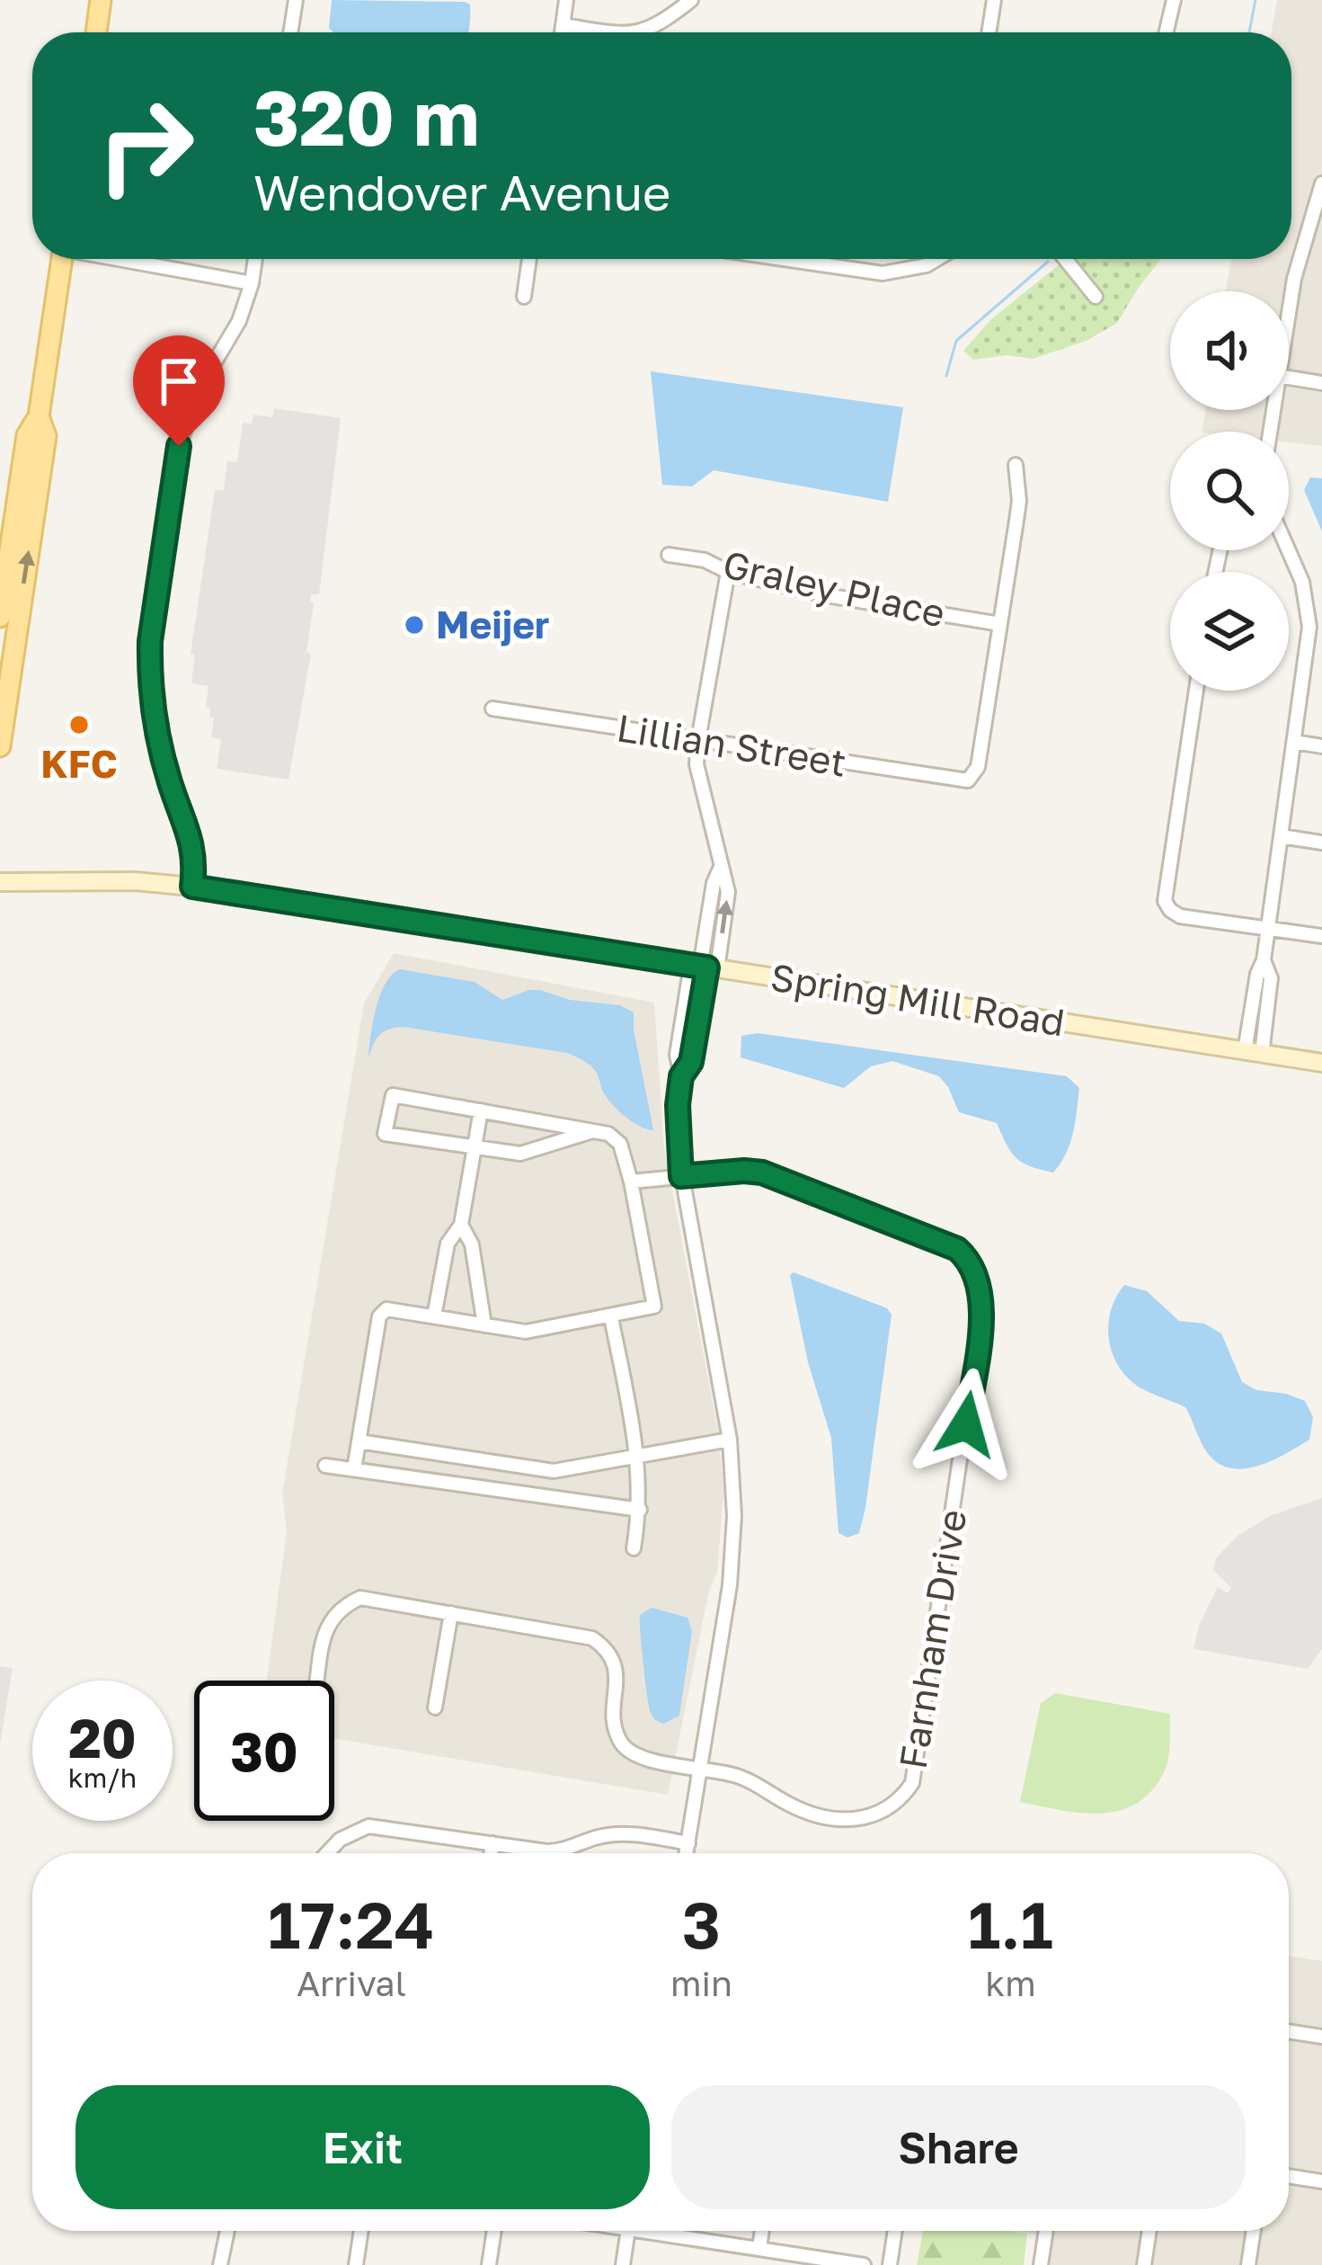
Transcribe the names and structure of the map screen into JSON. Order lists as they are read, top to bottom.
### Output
{
  "streets": {
    "street": [
      "Graley Place",
      "Lillian Street",
      "Spring Mill Road",
      "Farnham Drive"
    ]
  },
  "crossings": [
    ["Graley Place", "Lillian Street"]
  ],
  "places": ["Meijer", "KFC"],
  "page": {
    "turn": ["320 m", "Wendover Avenue"],
    "speed": "20 km/h",
    "limit": "30",
    "eta": [
      "17:24",
      "Arrival",
      "3",
      "min",
      "1.1",
      "km"
    ],
    "buttons": ["Exit", "Share"]
  }
}
